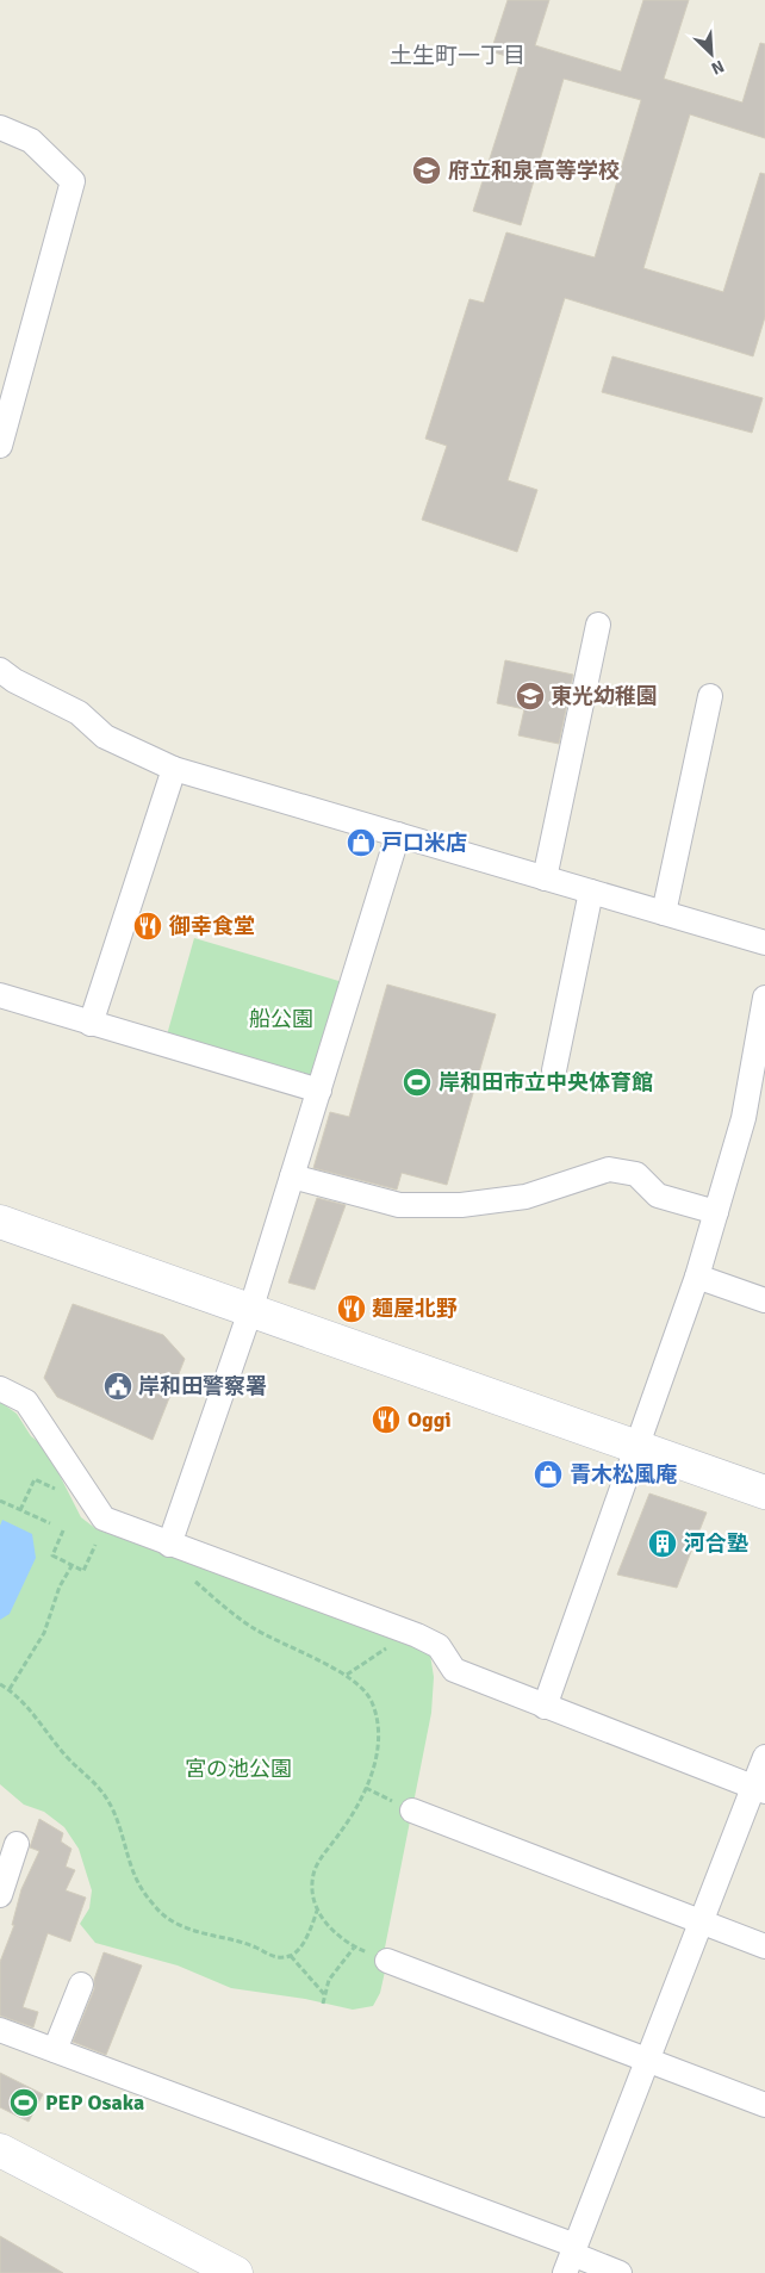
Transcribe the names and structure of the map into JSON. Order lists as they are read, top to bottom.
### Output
{
  "districts": ["土生町一丁目"],
  "parks": ["船公園", "宮の池公園"],
  "places": {
    "school or university": ["府立和泉高等学校", "東光幼稚園"],
    "shop": ["戸口米店", "青木松風庵"],
    "restaurant": ["御幸食堂", "麺屋北野", "Oggi"],
    "sports": ["岸和田市立中央体育館", "PEP Osaka"],
    "public building": ["岸和田警察署"],
    "building": ["河合塾"]
  },
  "north": "bottom right"
}
